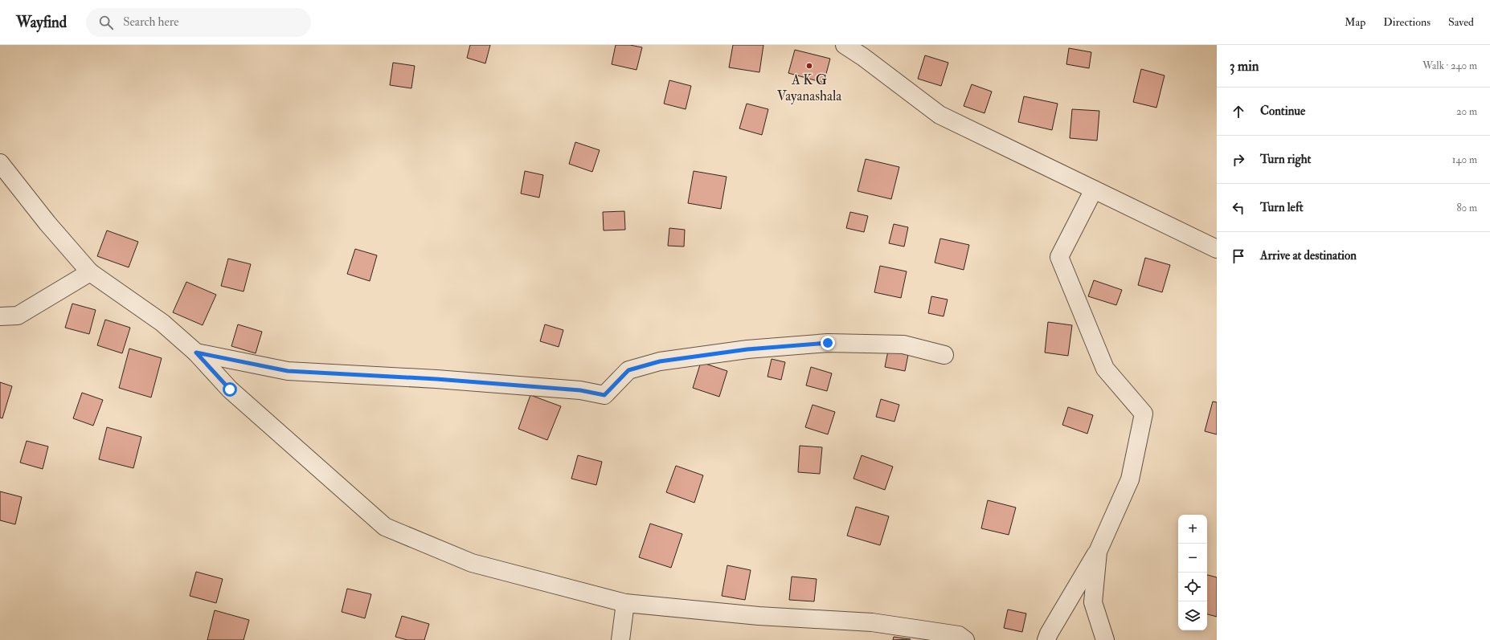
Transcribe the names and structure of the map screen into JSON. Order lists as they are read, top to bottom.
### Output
{
  "places": ["A K G Vayanashala"],
  "page": {
    "header": "Wayfind",
    "search": "Search here",
    "nav": ["Map", "Directions", "Saved"],
    "heading": ["3 min", "Walk · 240 m"],
    "list": [
      ["Continue", "20 m"],
      ["Turn right", "140 m"],
      ["Turn left", "80 m"],
      "Arrive at destination"
    ],
    "map_buttons": ["+", "−"]
  }
}
